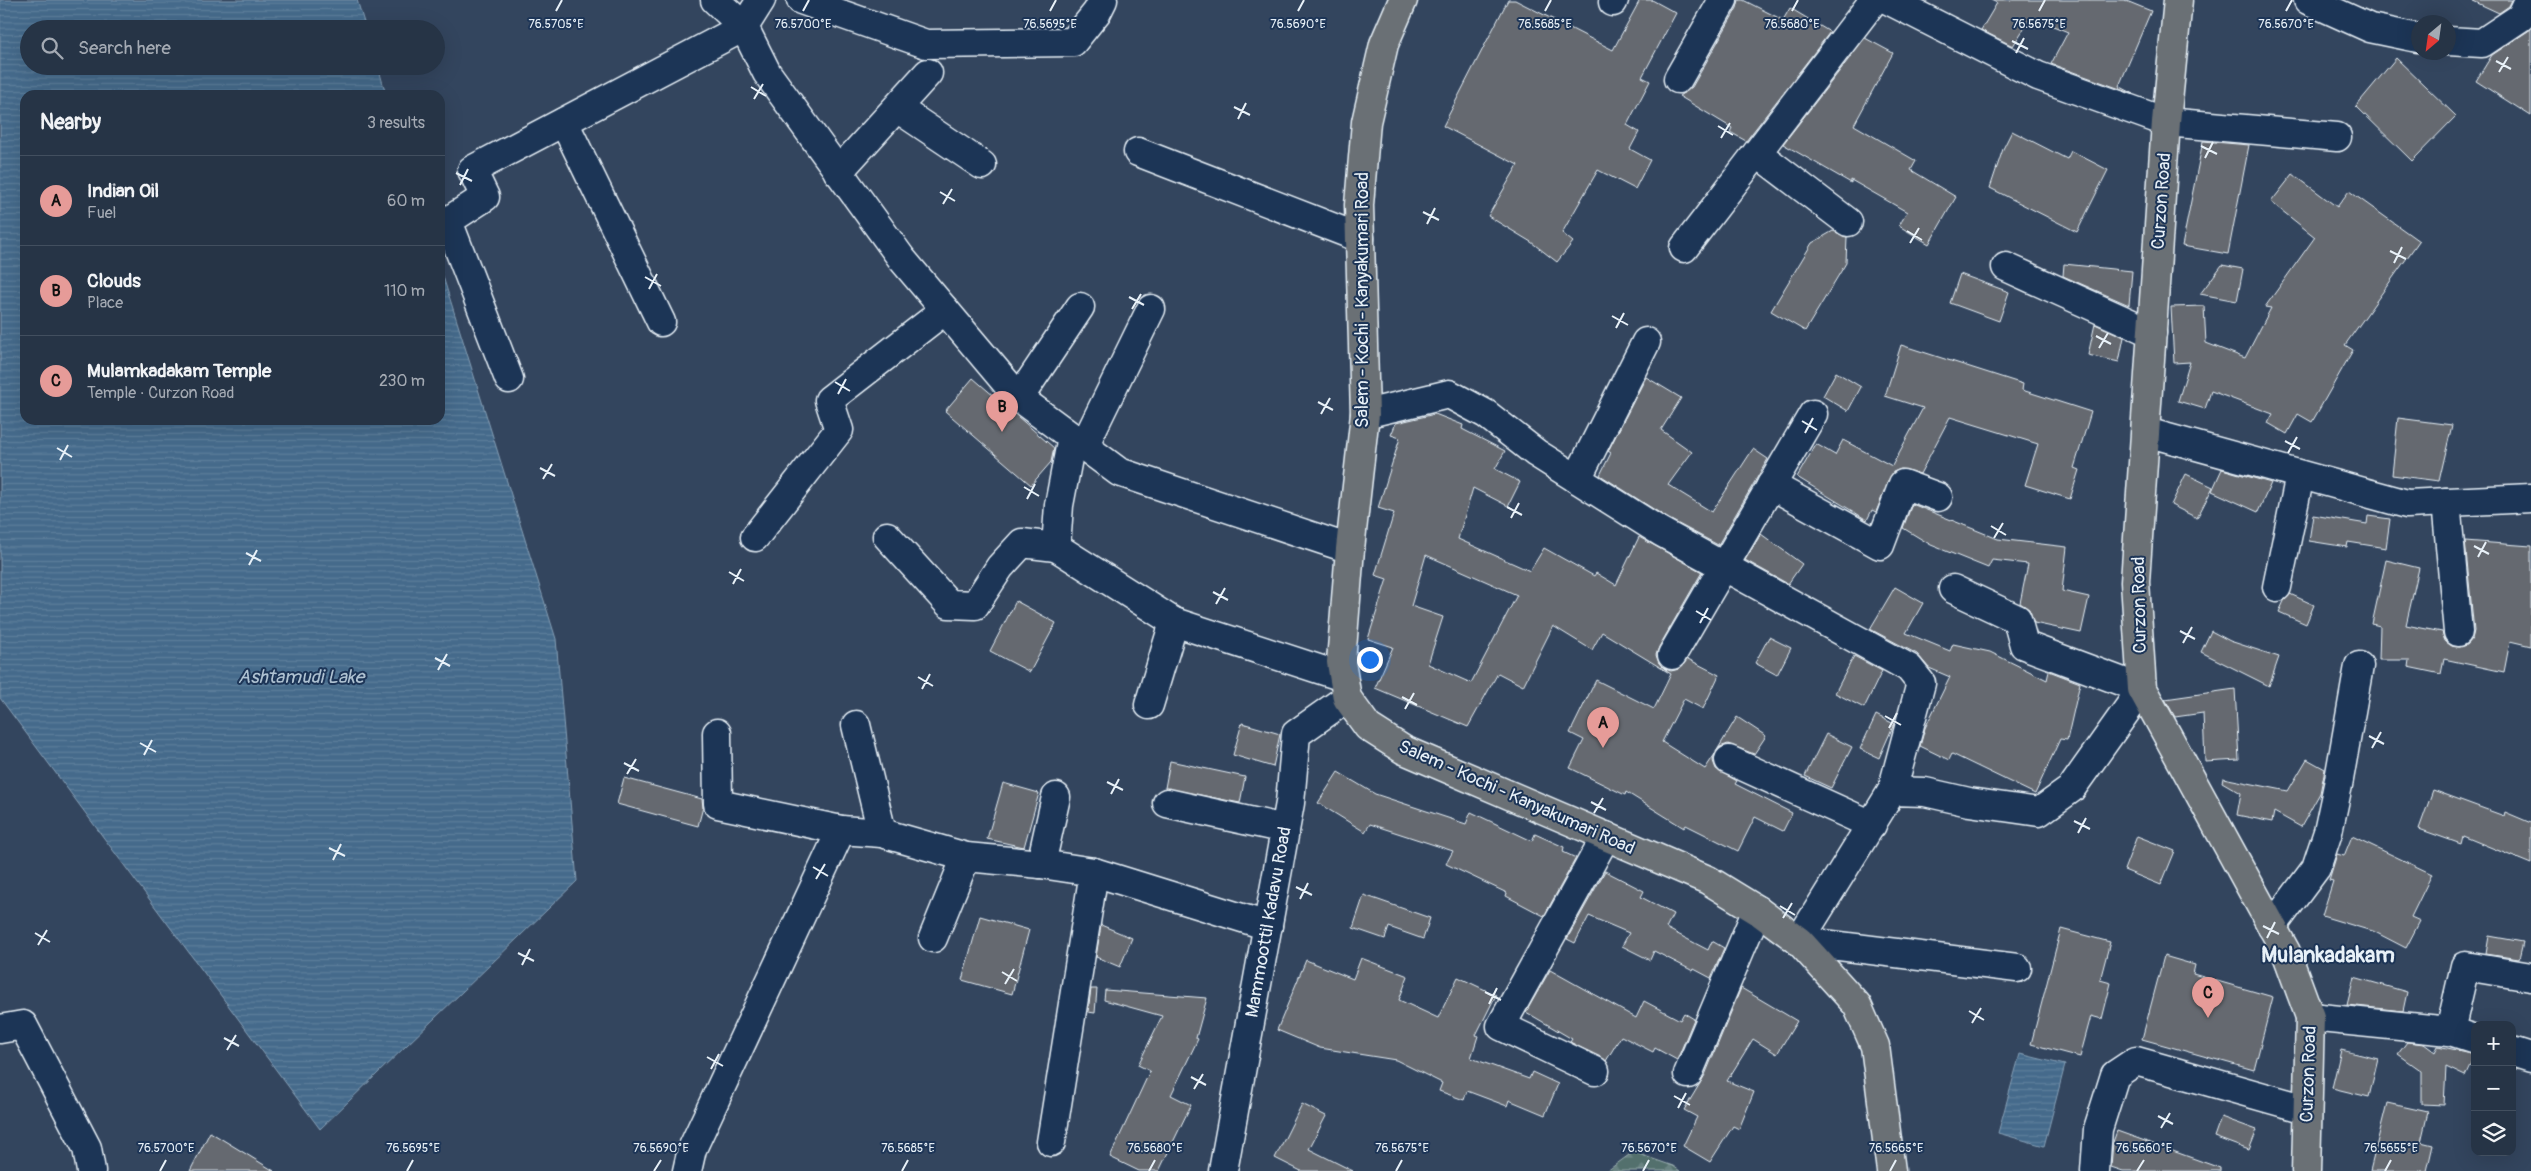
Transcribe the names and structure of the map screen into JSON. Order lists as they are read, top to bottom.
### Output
{
  "streets": {
    "main road": ["Curzon Road", "Salem - Kochi - Kanyakumari Road"],
    "street": ["Mammoottil Kadavu Road"]
  },
  "crossings": [
    ["Salem - Kochi - Kanyakumari Road", "Mammoottil Kadavu Road"]
  ],
  "districts": ["Mulankadakam"],
  "water": ["Ashtamudi Lake"],
  "north": "bottom left",
  "page": {
    "search": "Search here",
    "heading": ["Nearby", "3 results"],
    "list": [
      {
        "mark": "A",
        "name": "Indian Oil",
        "note": "Fuel",
        "value": "60 m"
      },
      {
        "mark": "B",
        "name": "Clouds",
        "note": "Place",
        "value": "110 m"
      },
      {
        "mark": "C",
        "name": "Mulamkadakam Temple",
        "note": "Temple · Curzon Road",
        "value": "230 m"
      }
    ],
    "pins": ["B", "A", "C"],
    "map_buttons": ["+", "−"]
  },
  "coordinates": [
    "76.5705°E",
    "76.5700°E",
    "76.5695°E",
    "76.5690°E",
    "76.5685°E",
    "76.5680°E",
    "76.5675°E",
    "76.5670°E",
    "76.5665°E",
    "76.5660°E",
    "76.5655°E"
  ]
}
